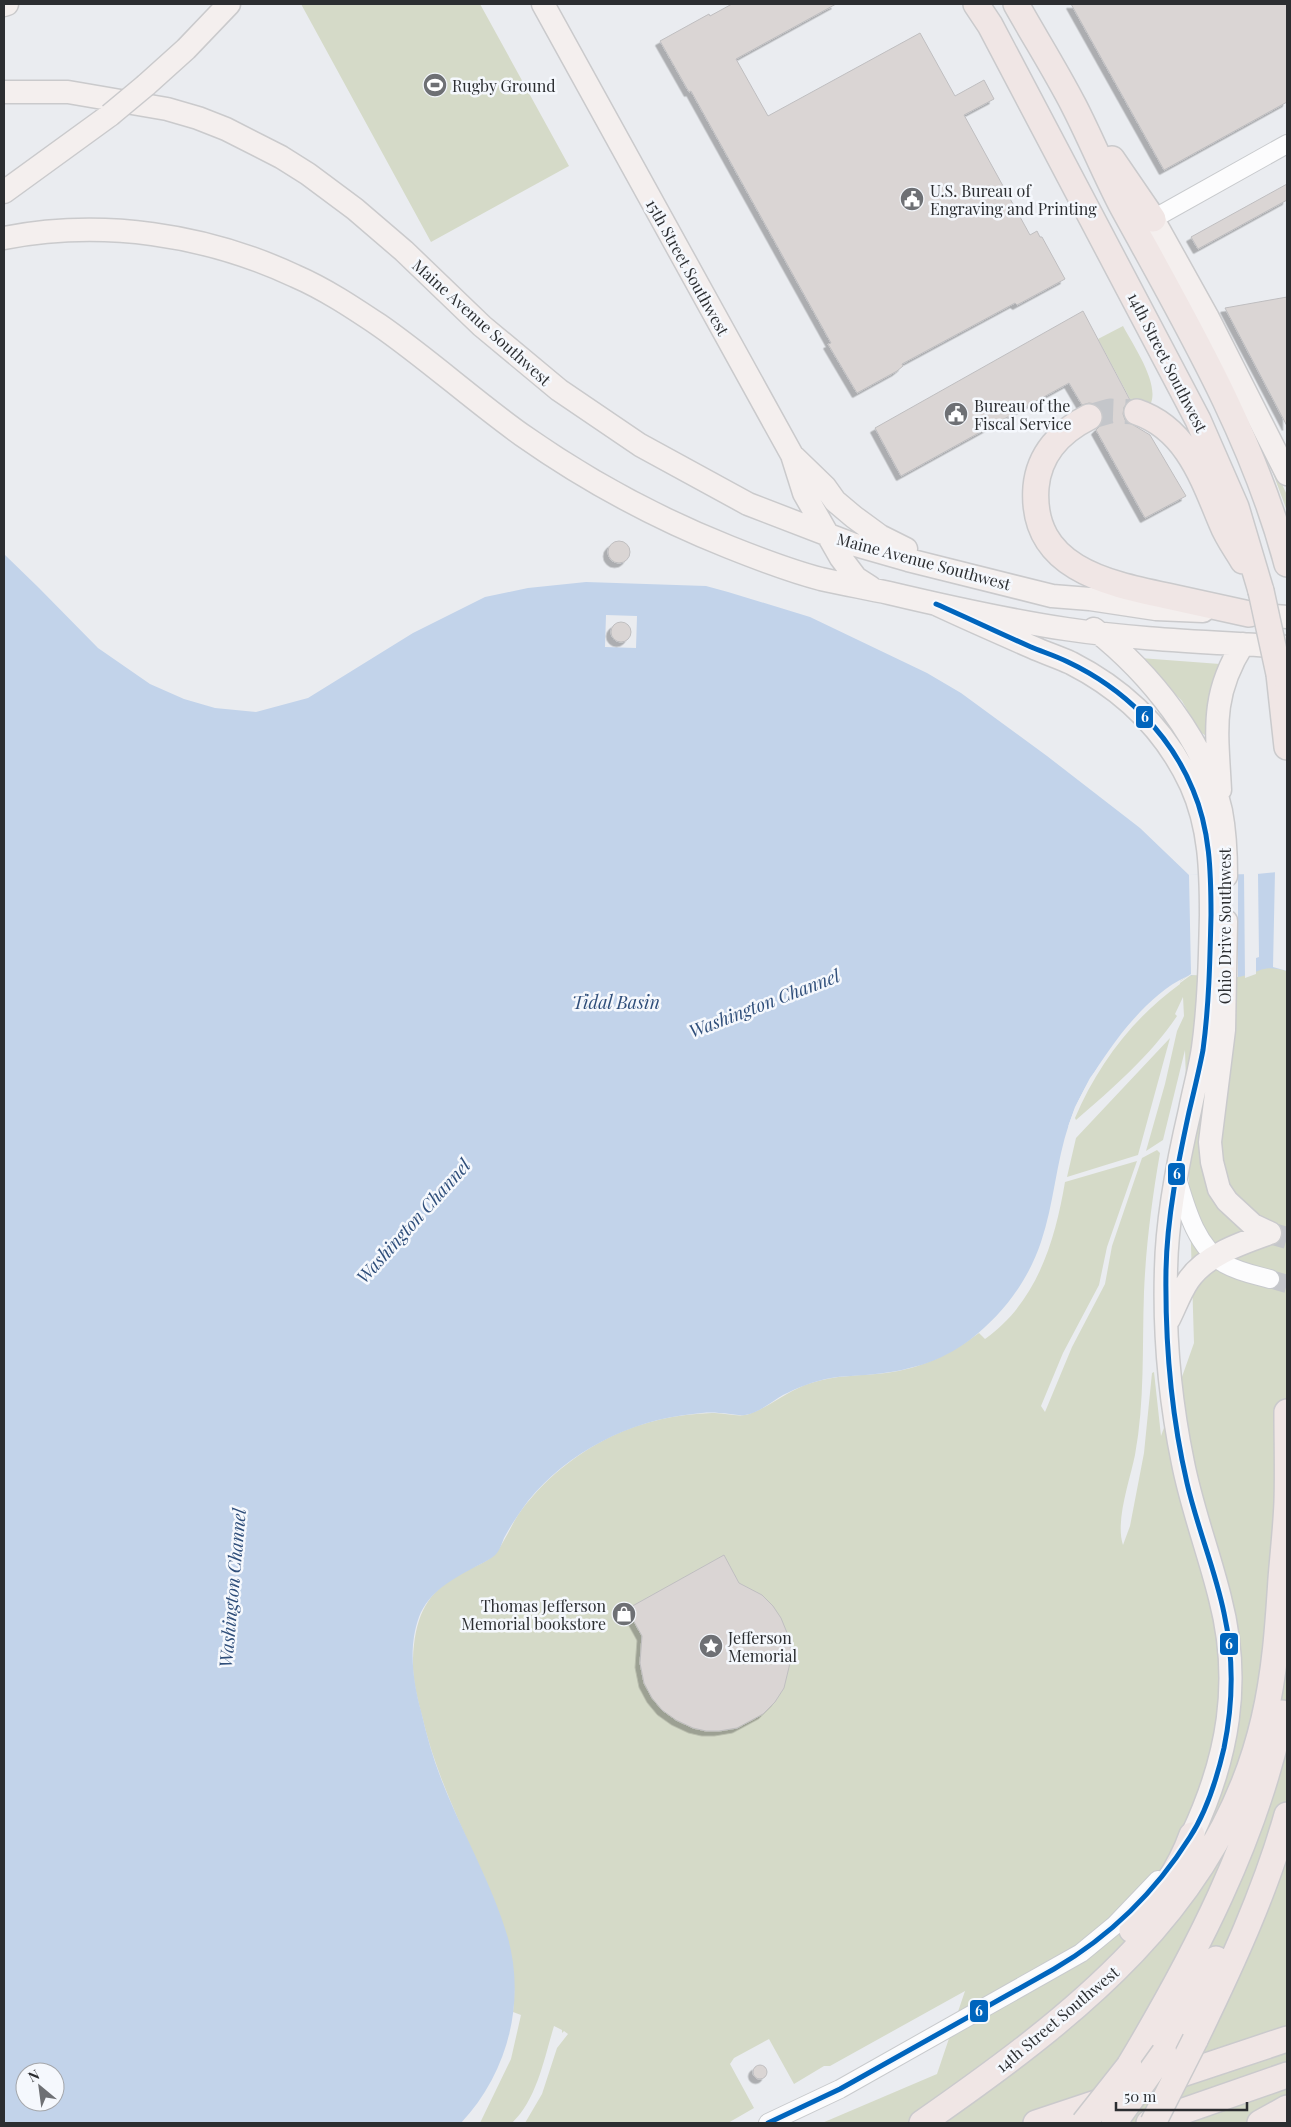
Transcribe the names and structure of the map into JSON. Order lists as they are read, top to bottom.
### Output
{
  "streets": {
    "highway": ["14th Street Southwest"],
    "main road": ["15th Street Southwest", "Maine Avenue Southwest", "Ohio Drive Southwest"]
  },
  "crossings": [
    ["15th Street Southwest", "Maine Avenue Southwest"],
    ["Maine Avenue Southwest", "Ohio Drive Southwest"]
  ],
  "water": ["Tidal Basin", "Washington Channel"],
  "places": {
    "sports": ["Rugby Ground"],
    "public building": ["U.S. Bureau of Engraving and Printing", "Bureau of the Fiscal Service"],
    "shop": ["Thomas Jefferson Memorial bookstore"],
    "place": ["Jefferson Memorial"]
  },
  "lines": ["transit line 6"],
  "scale_bar": "50 m",
  "north": "top left"
}
